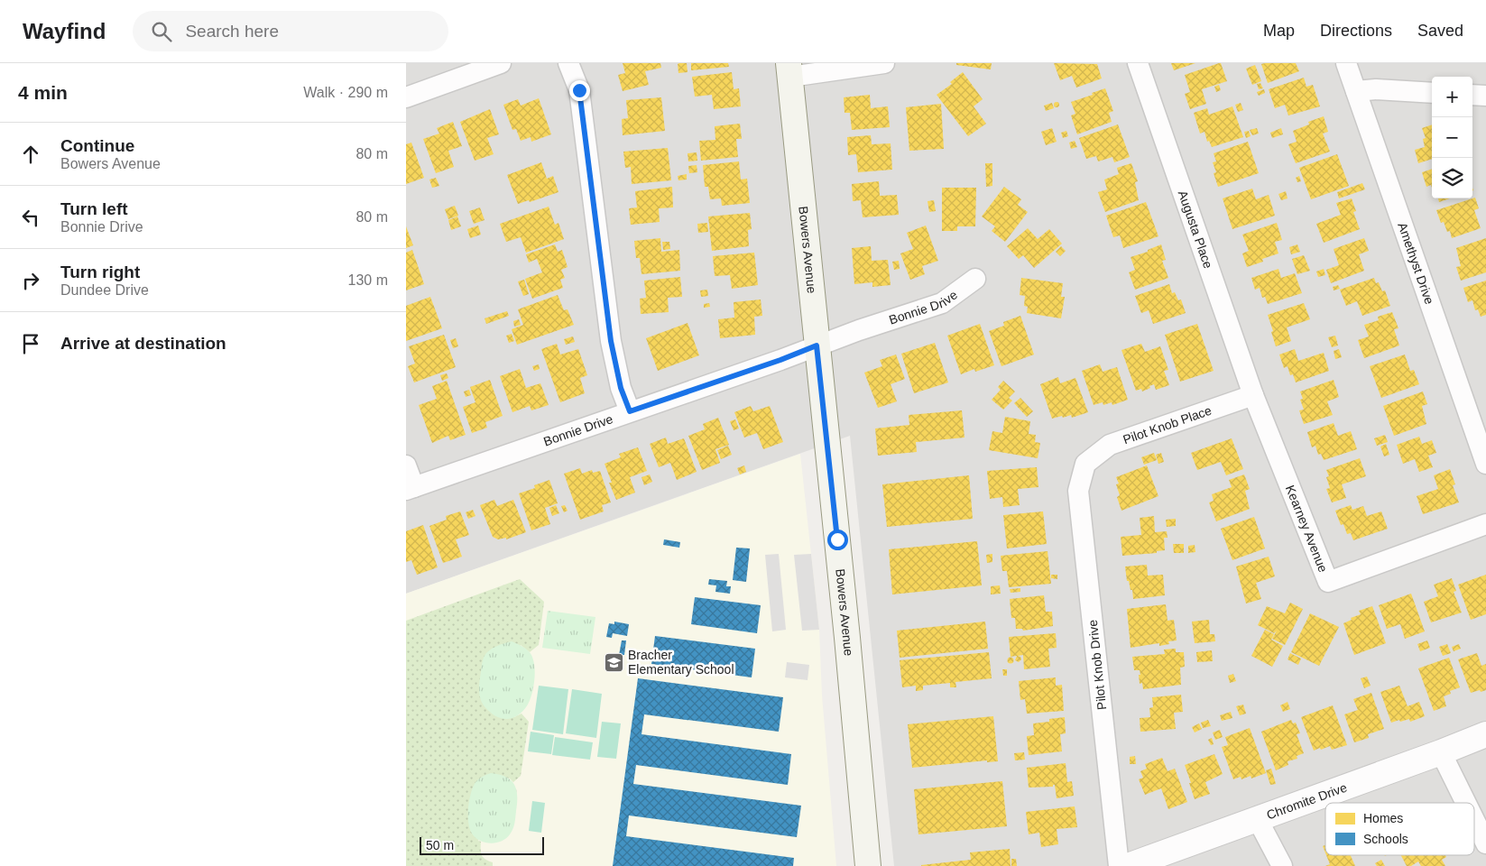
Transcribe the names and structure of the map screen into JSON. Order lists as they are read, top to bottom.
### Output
{
  "streets": {
    "main road": ["Bowers Avenue"],
    "street": [
      "Augusta Place",
      "Amethyst Drive",
      "Bonnie Drive",
      "Pilot Knob Place",
      "Kearney Avenue",
      "Pilot Knob Drive",
      "Chromite Drive"
    ]
  },
  "crossings": [
    ["Augusta Place", "Pilot Knob Place"],
    ["Augusta Place", "Kearney Avenue"],
    ["Bowers Avenue", "Bonnie Drive"],
    ["Pilot Knob Place", "Kearney Avenue"],
    ["Pilot Knob Place", "Pilot Knob Drive"]
  ],
  "places": {
    "school or university": ["Bracher Elementary School"]
  },
  "legend": ["Homes", "Schools"],
  "scale_bar": "50 m",
  "page": {
    "header": "Wayfind",
    "search": "Search here",
    "nav": ["Map", "Directions", "Saved"],
    "heading": ["4 min", "Walk · 290 m"],
    "map_buttons": ["+", "−"],
    "list": [
      ["Continue", "Bowers Avenue", "80 m"],
      ["Turn left", "Bonnie Drive", "80 m"],
      ["Turn right", "Dundee Drive", "130 m"],
      "Arrive at destination"
    ],
    "scale": "50 m"
  }
}
